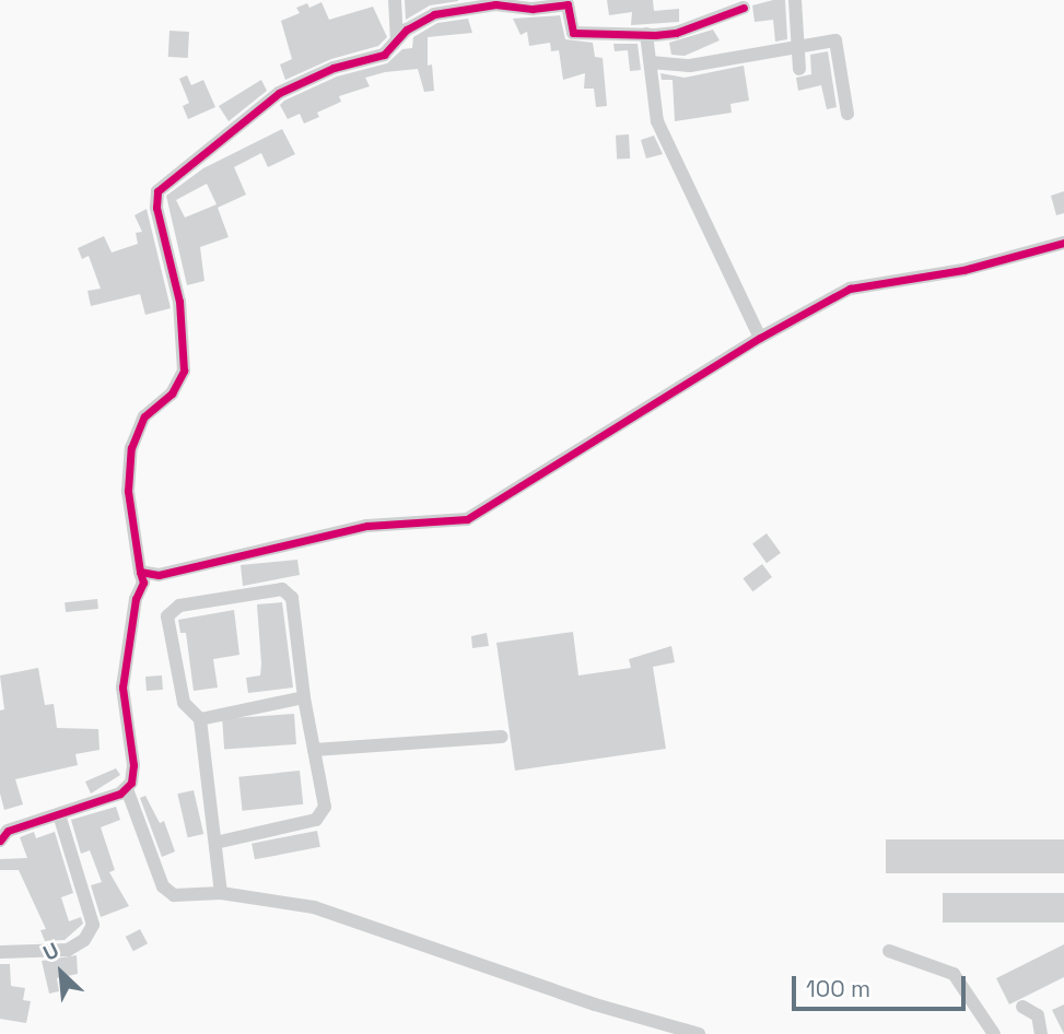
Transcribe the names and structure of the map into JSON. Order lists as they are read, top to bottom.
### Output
{
  "scale_bar": "100 m",
  "north": "top left"
}
